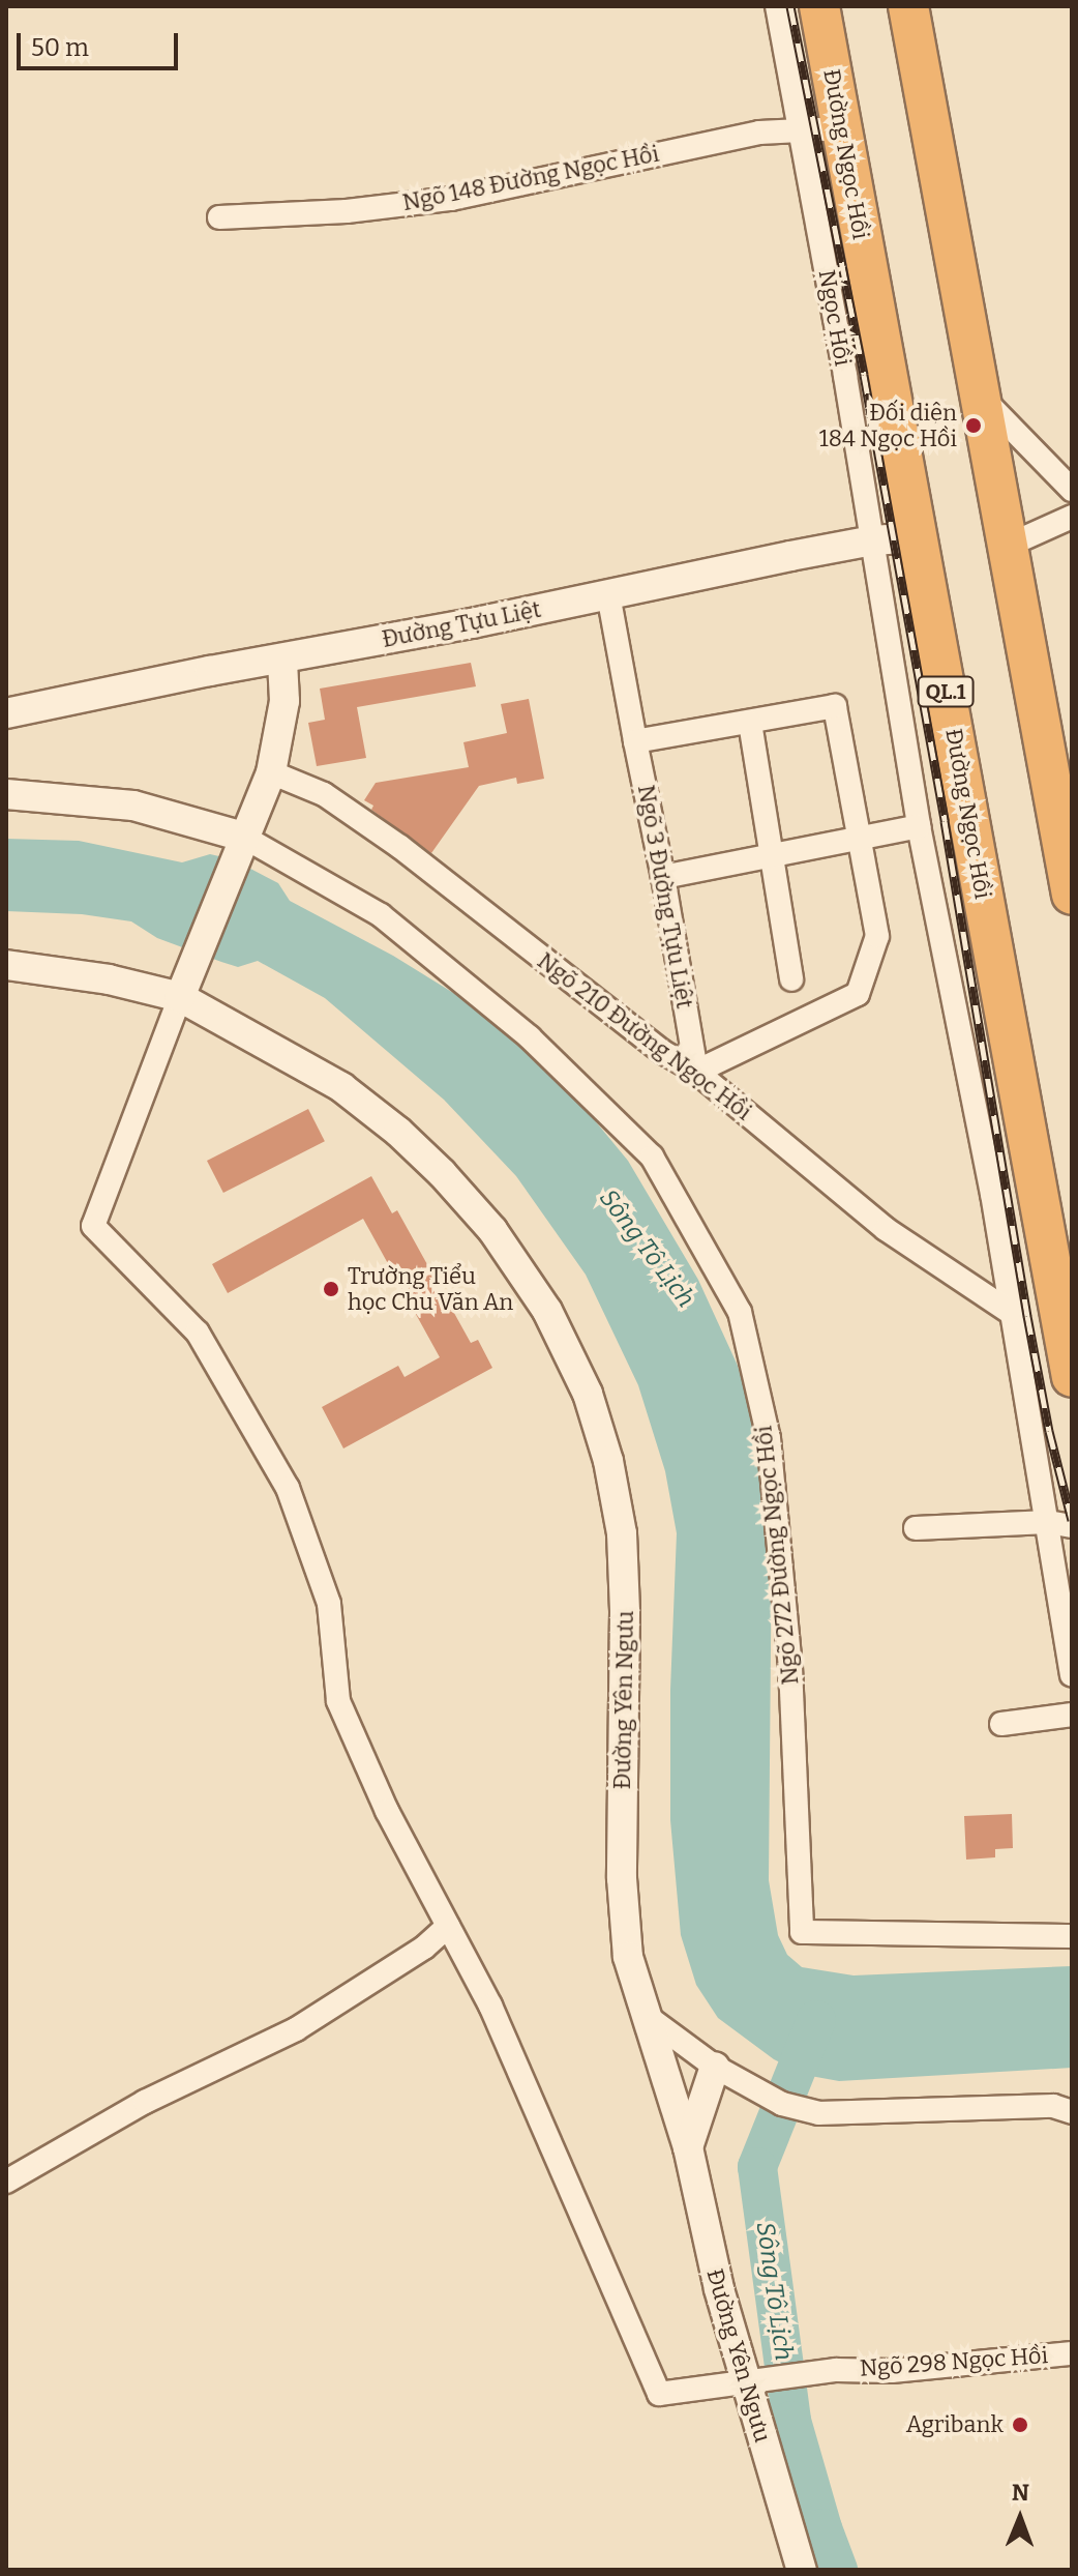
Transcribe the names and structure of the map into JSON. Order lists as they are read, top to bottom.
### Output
{
  "streets": {
    "highway": ["Đường Ngọc Hồi", "QL.1"],
    "street": [
      "Ngõ 148 Đường Ngọc Hồi",
      "Ngọc Hồi",
      "Đường Tựu Liệt",
      "Ngõ 3 Đường Tựu Liệt",
      "Ngõ 210 Đường Ngọc Hồi",
      "Ngõ 272 Đường Ngọc Hồi",
      "Đường Yên Ngưu",
      "Ngõ 298 Ngọc Hồi"
    ]
  },
  "crossings": [
    ["Đường Ngọc Hồi", "Ngõ 148 Đường Ngọc Hồi"],
    ["Đường Ngọc Hồi", "Đường Tựu Liệt"],
    ["Ngõ 148 Đường Ngọc Hồi", "Ngọc Hồi"],
    ["Ngọc Hồi", "Đường Tựu Liệt"],
    ["Ngọc Hồi", "Ngõ 210 Đường Ngọc Hồi"],
    ["Đường Tựu Liệt", "Ngõ 3 Đường Tựu Liệt"],
    ["Ngõ 3 Đường Tựu Liệt", "Ngõ 210 Đường Ngọc Hồi"],
    ["Đường Yên Ngưu", "Ngõ 298 Ngọc Hồi"]
  ],
  "water": ["Sông Tô Lịch"],
  "places": ["Đối diện 184 Ngọc Hồi", "Trường Tiểu học Chu Văn An", "Agribank"],
  "scale_bar": "50 m",
  "north": "top"
}
